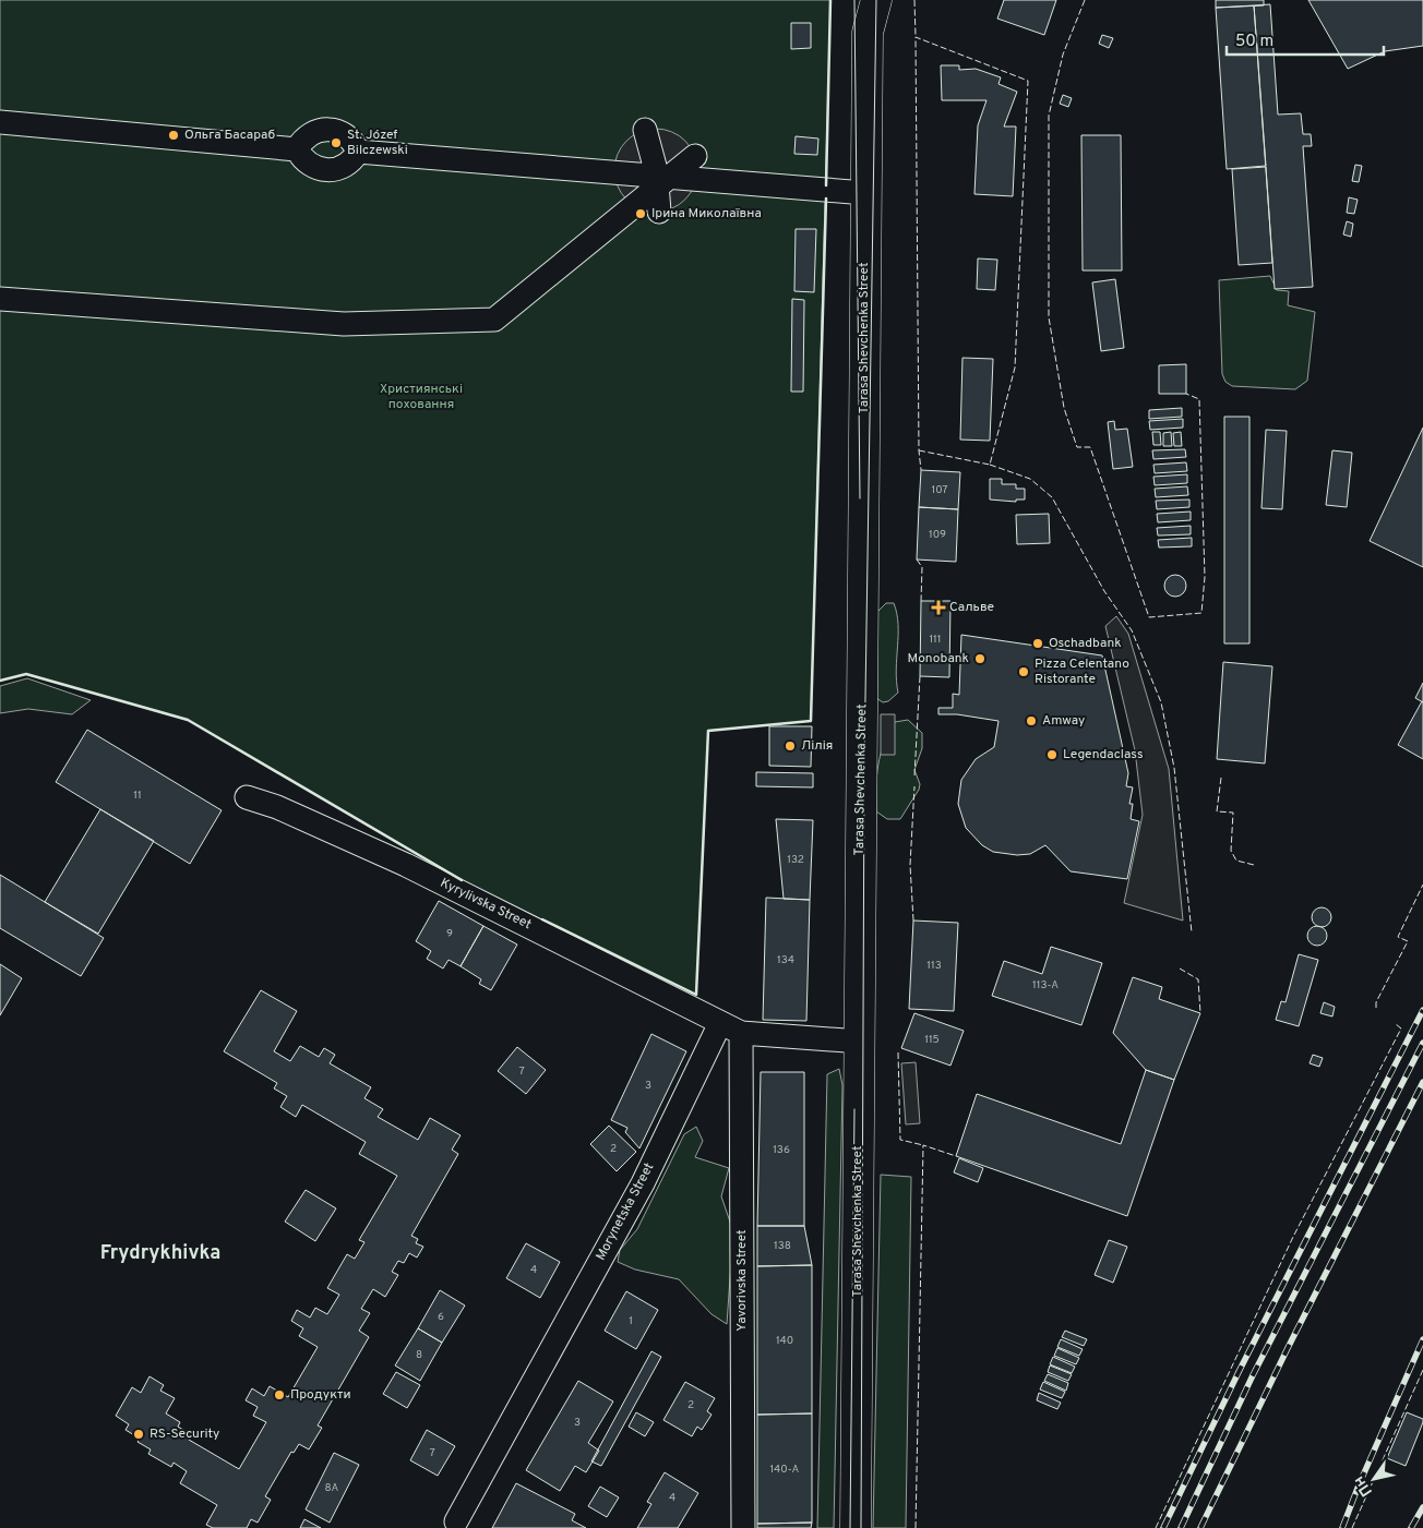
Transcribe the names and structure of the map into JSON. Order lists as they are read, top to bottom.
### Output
{
  "streets": {
    "main road": ["Tarasa Shevchenka Street"],
    "street": ["Kyrylivska Street", "Morynetska Street", "Yavorivska Street"]
  },
  "crossings": [
    ["Kyrylivska Street", "Morynetska Street"],
    ["Kyrylivska Street", "Yavorivska Street"],
    ["Morynetska Street", "Yavorivska Street"]
  ],
  "districts": ["Frydrykhivka"],
  "parks": ["Християнські поховання"],
  "places": {
    "other": [
      "Ольга Басараб",
      "St. Józef Bilczewski",
      "Ірина Миколаївна",
      "Oschadbank",
      "Monobank",
      "Pizza Celentano Ristorante",
      "Amway",
      "Лілія",
      "Legendaclass",
      "Продукти",
      "RS-Security"
    ],
    "health": ["Сальве"]
  },
  "house_numbers": [
    "107",
    "109",
    "111",
    "11",
    "132",
    "9",
    "134",
    "113",
    "113-А",
    "115",
    "7",
    "3",
    "2",
    "136",
    "138",
    "4",
    "6",
    "1",
    "140",
    "8",
    "2",
    "3",
    "7",
    "140-А",
    "8А",
    "4"
  ],
  "scale_bar": "50 m",
  "north": "bottom left"
}
